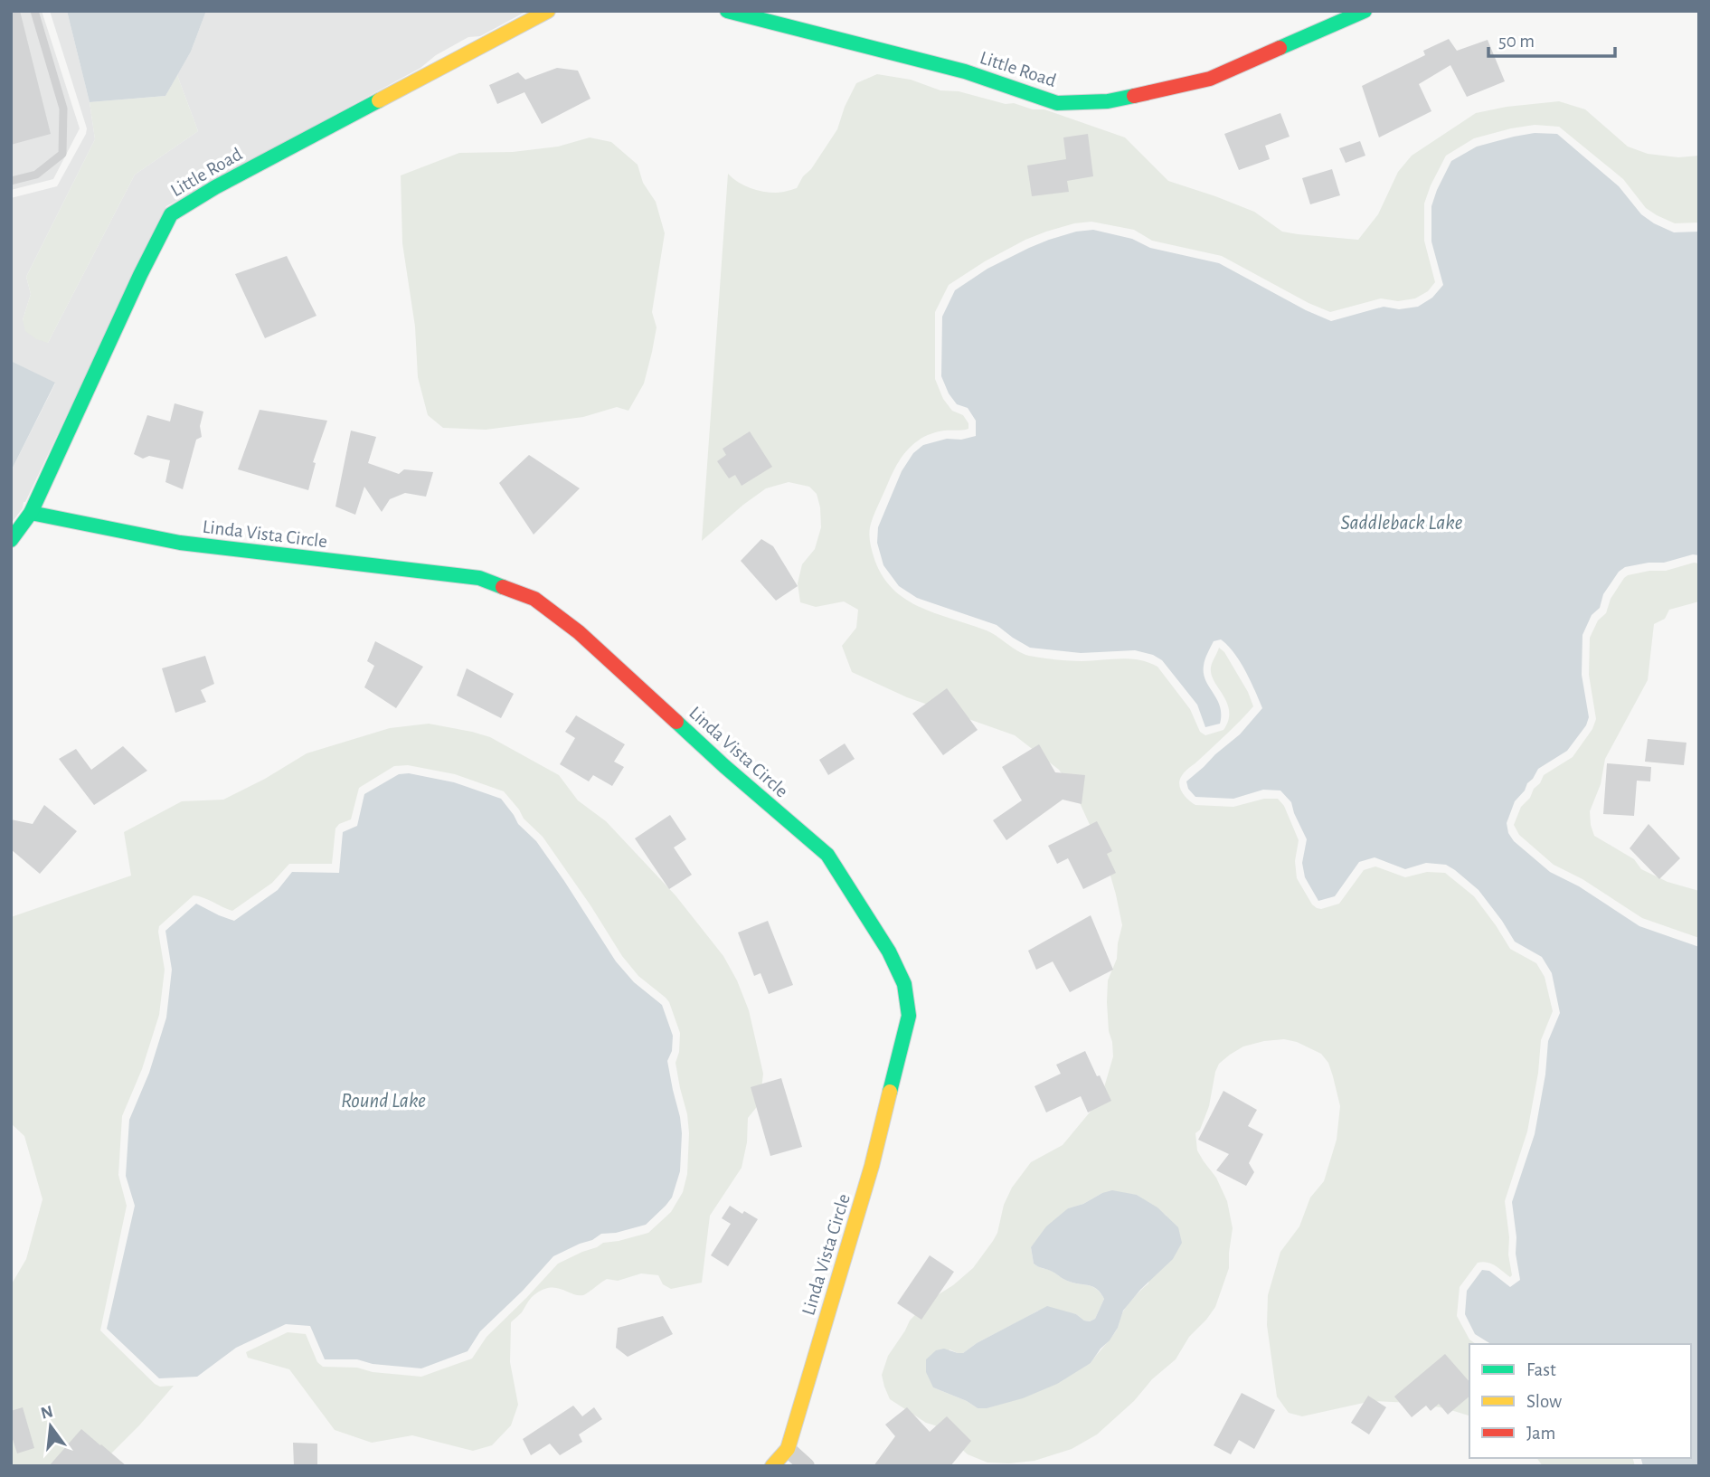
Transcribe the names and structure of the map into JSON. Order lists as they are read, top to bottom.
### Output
{
  "streets": {
    "street": ["Little Road", "Linda Vista Circle"]
  },
  "crossings": [
    ["Little Road", "Linda Vista Circle"]
  ],
  "water": ["Saddleback Lake", "Round Lake"],
  "legend": ["Fast", "Slow", "Jam"],
  "scale_bar": "50 m",
  "north": "top"
}
